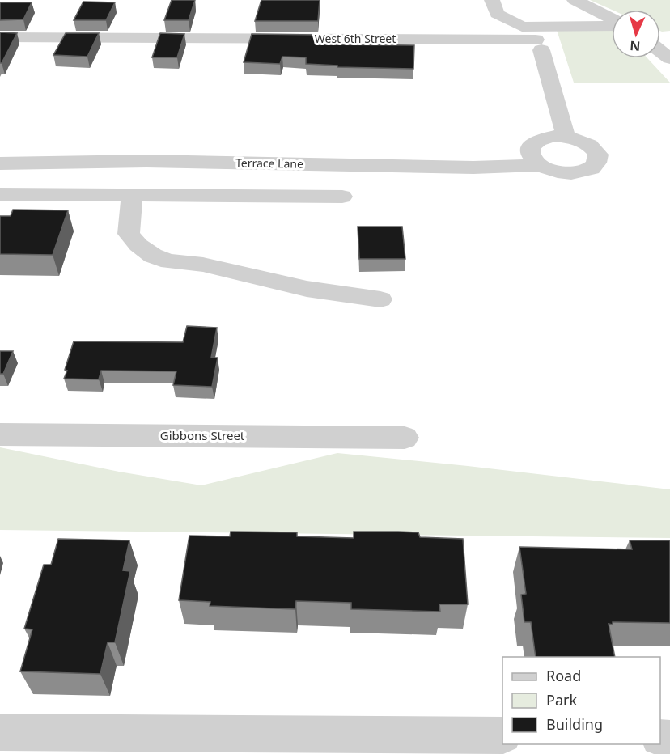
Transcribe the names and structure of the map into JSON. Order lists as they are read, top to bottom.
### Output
{
  "streets": {
    "street": ["West 6th Street", "Terrace Lane", "Gibbons Street"]
  },
  "crossings": [
    ["West 6th Street", "Terrace Lane"]
  ],
  "legend": ["Road", "Park", "Building"],
  "north": "bottom"
}
